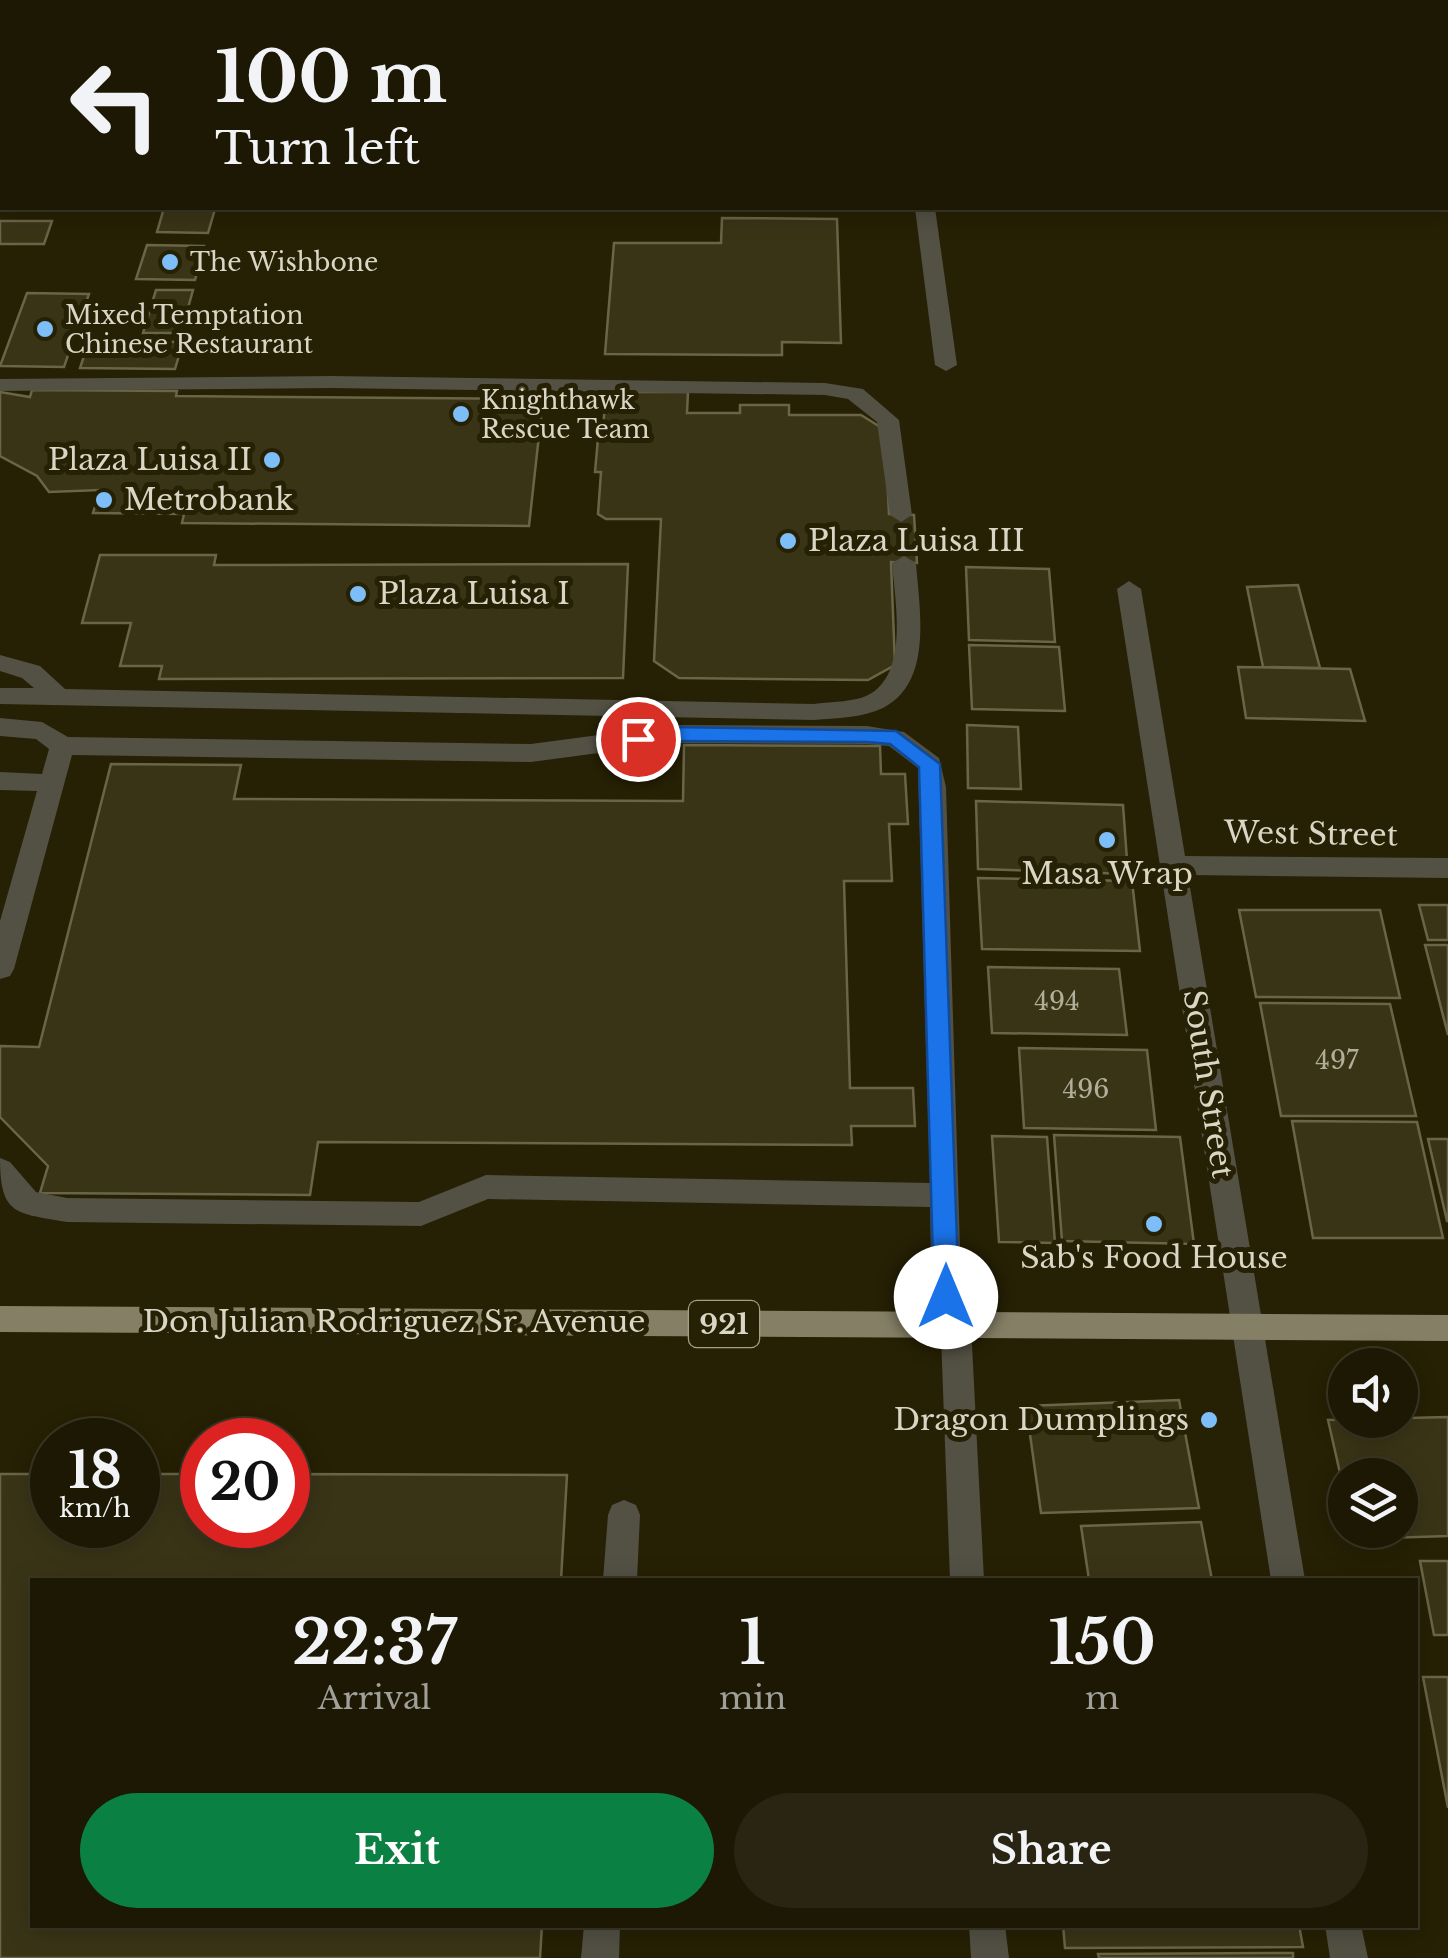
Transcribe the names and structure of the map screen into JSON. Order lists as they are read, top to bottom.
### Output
{
  "streets": {
    "main road": ["Don Julian Rodriguez Sr. Avenue", "921"],
    "street": ["West Street", "South Street"]
  },
  "crossings": [
    ["West Street", "South Street"],
    ["South Street", "Don Julian Rodriguez Sr. Avenue"]
  ],
  "places": [
    "The Wishbone",
    "Mixed Temptation Chinese Restaurant",
    "Knighthawk Rescue Team",
    "Plaza Luisa II",
    "Metrobank",
    "Plaza Luisa III",
    "Plaza Luisa I",
    "Masa Wrap",
    "Sab's Food House",
    "Dragon Dumplings"
  ],
  "house_numbers": ["494", "497", "496"],
  "page": {
    "turn": ["100 m", "Turn left"],
    "speed": "18 km/h",
    "limit": "20",
    "eta": [
      "22:37",
      "Arrival",
      "1",
      "min",
      "150",
      "m"
    ],
    "buttons": ["Exit", "Share"]
  }
}
